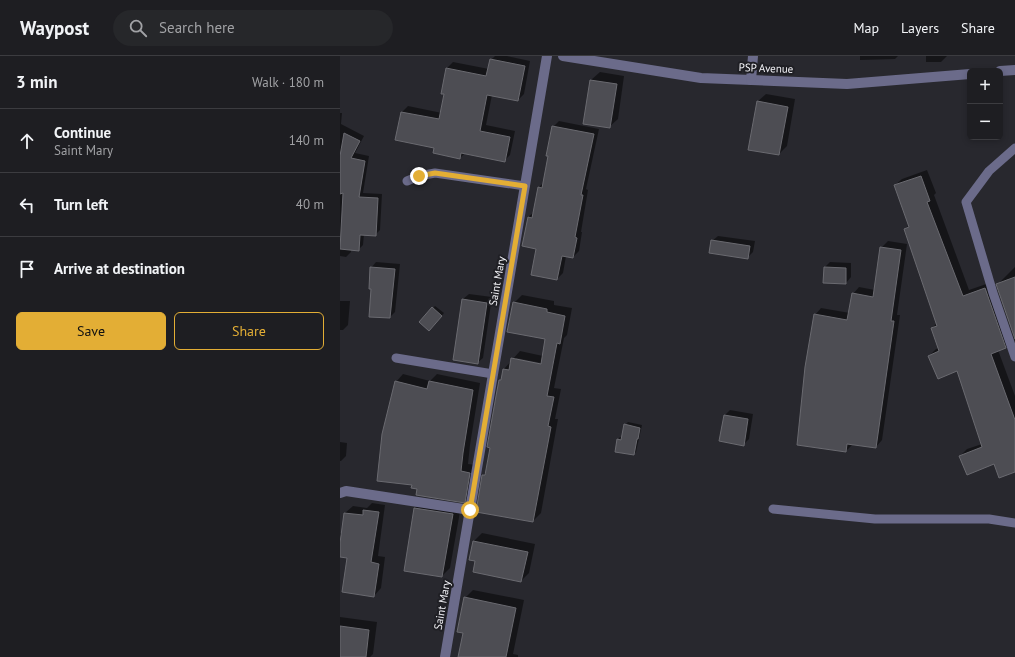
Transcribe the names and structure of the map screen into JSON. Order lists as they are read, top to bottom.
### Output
{
  "streets": {
    "street": ["PSP Avenue", "Saint Mary"]
  },
  "page": {
    "header": "Waypost",
    "search": "Search here",
    "nav": ["Map", "Layers", "Share"],
    "heading": ["3 min", "Walk · 180 m"],
    "map_buttons": ["+", "−"],
    "list": [
      ["Continue", "Saint Mary", "140 m"],
      ["Turn left", "40 m"],
      "Arrive at destination"
    ],
    "buttons": ["Save", "Share"]
  }
}
